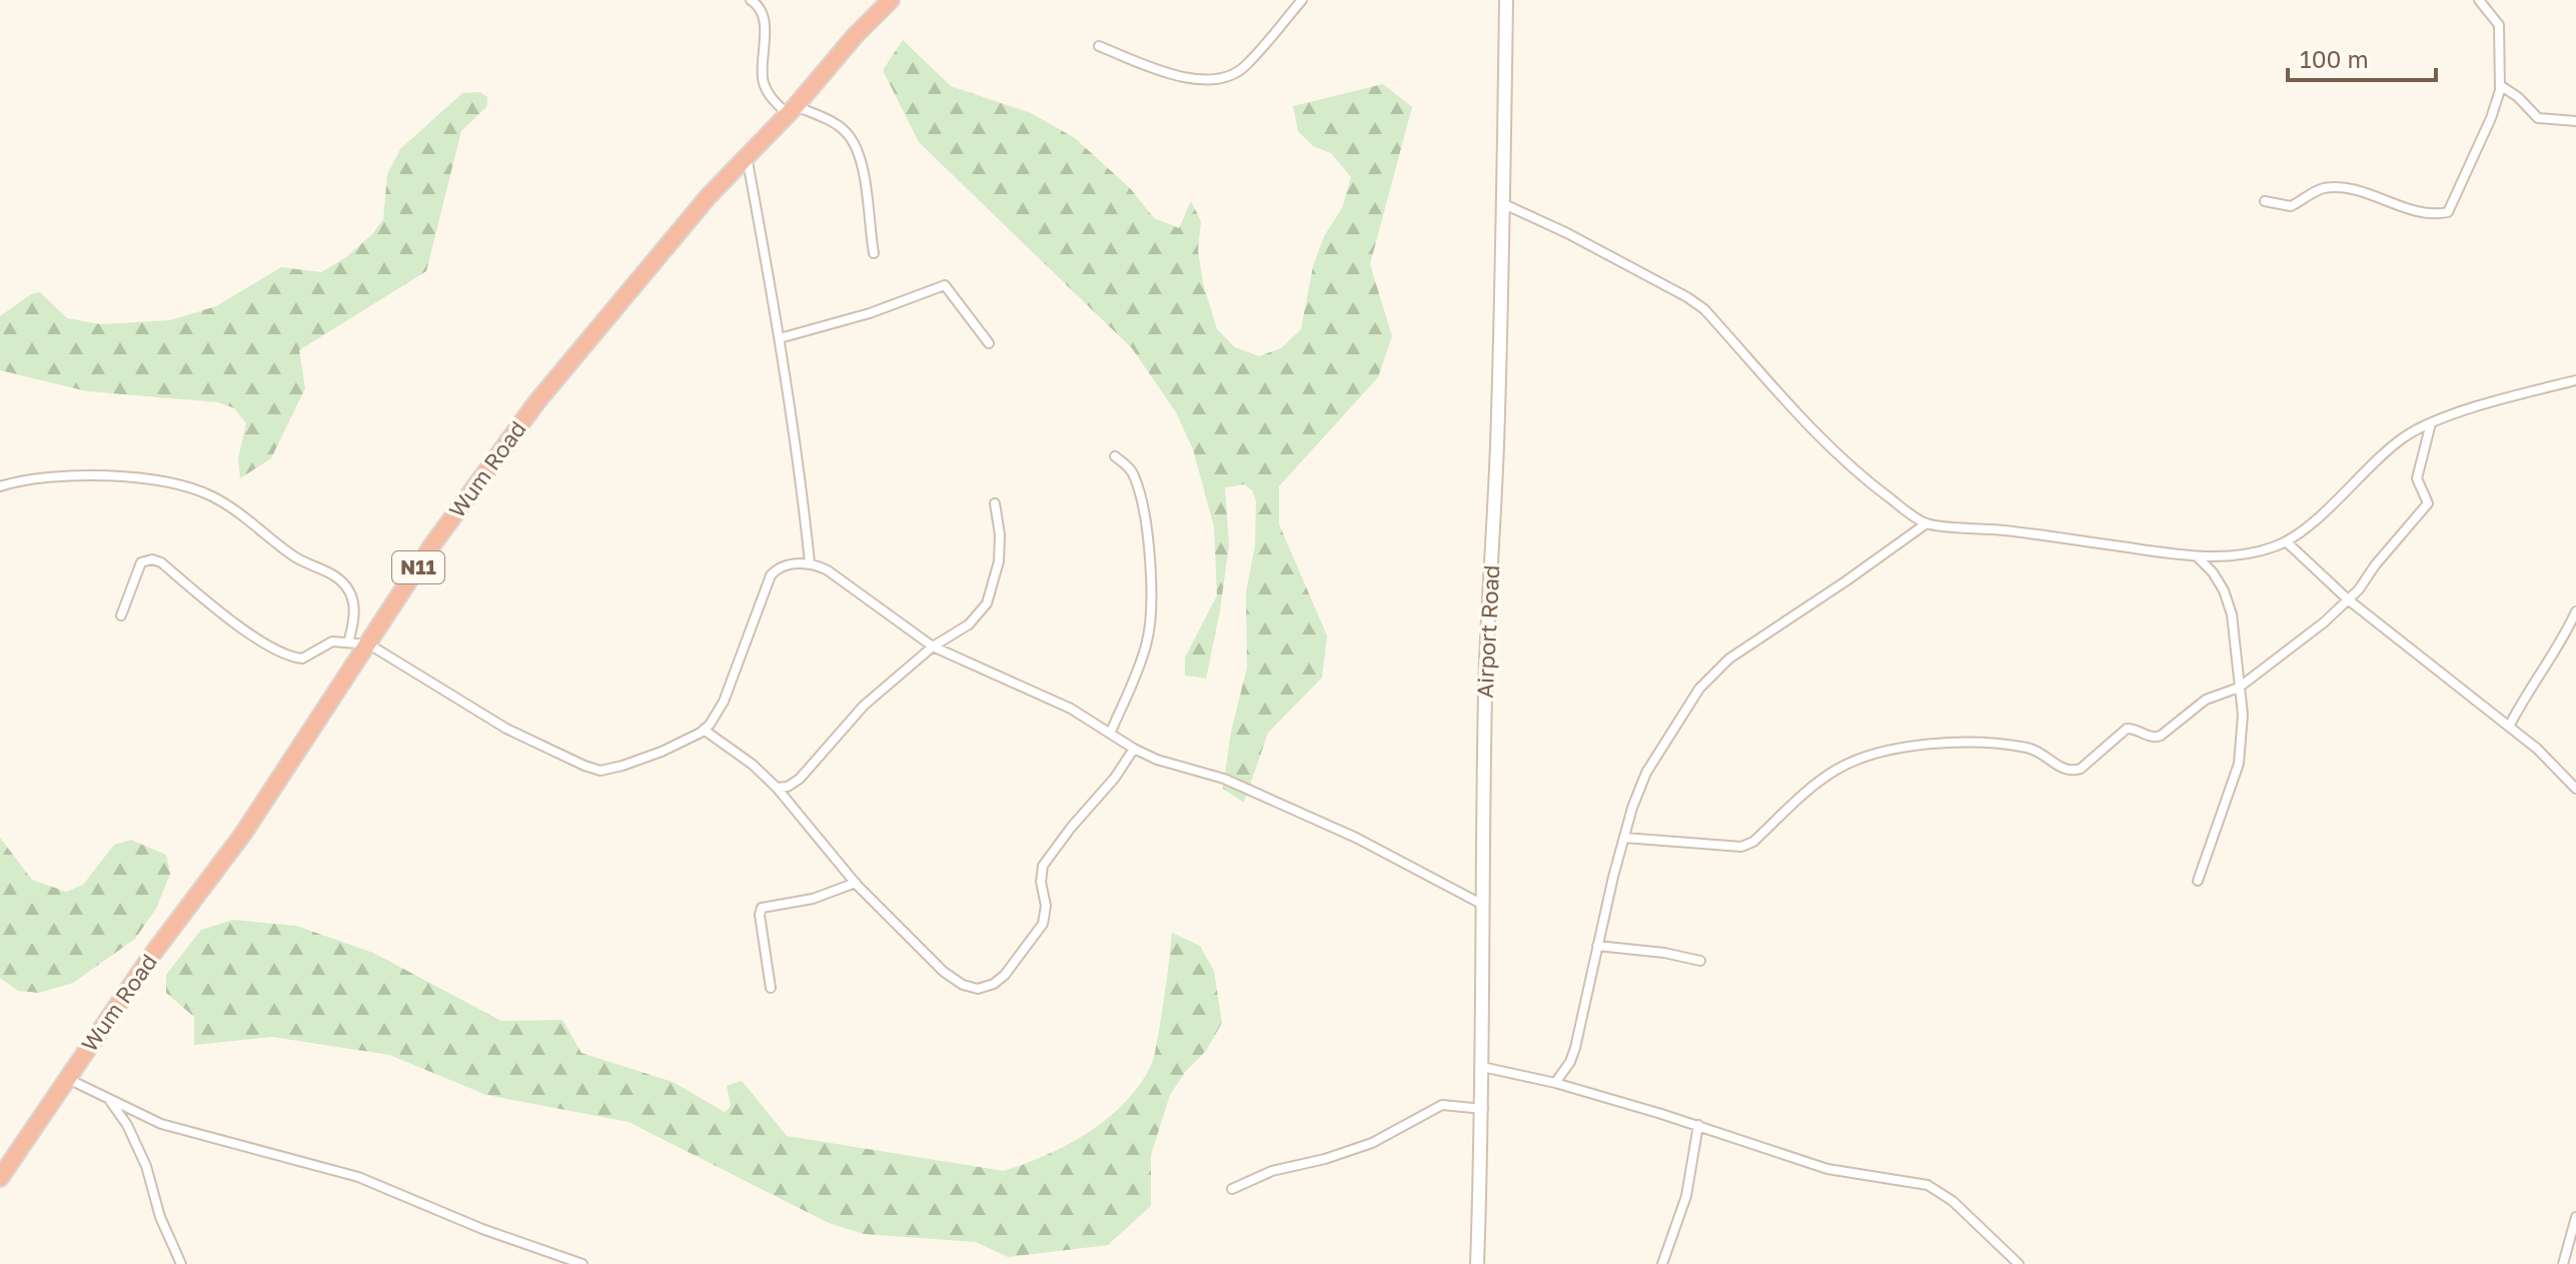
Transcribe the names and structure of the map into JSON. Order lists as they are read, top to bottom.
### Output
{
  "streets": {
    "highway": ["Wum Road", "N11"],
    "main road": ["Airport Road"]
  },
  "scale_bar": "100 m"
}
